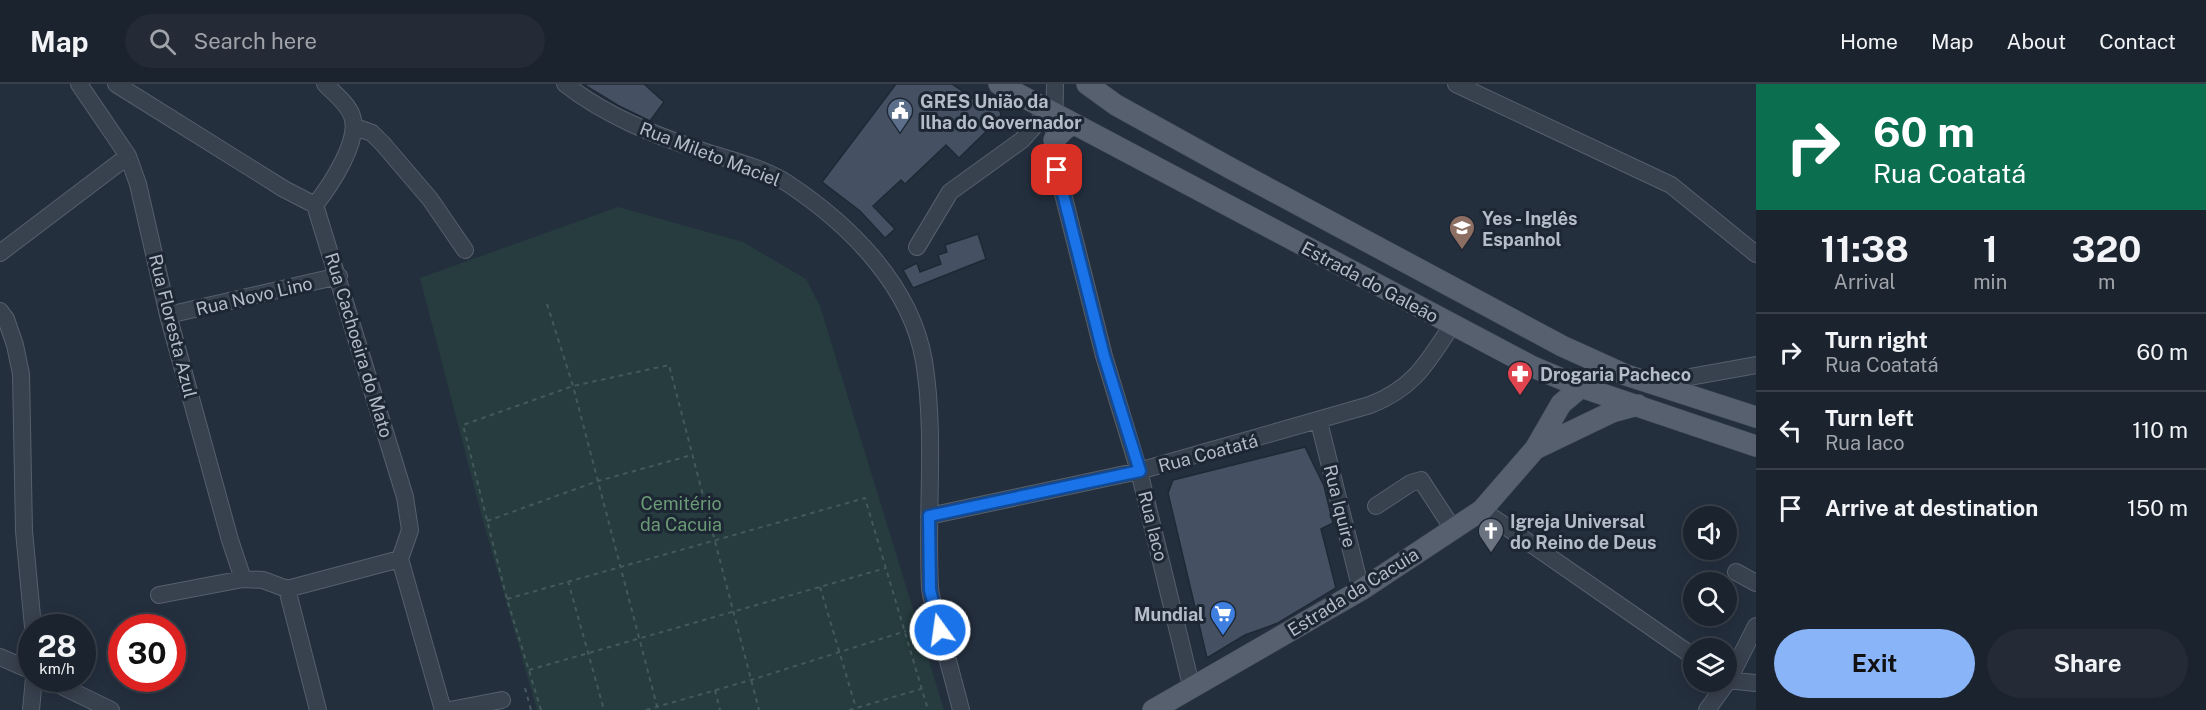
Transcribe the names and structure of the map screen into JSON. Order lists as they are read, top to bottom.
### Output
{
  "streets": {
    "main road": ["Estrada do Galeão", "Estrada da Cacuia"],
    "street": [
      "Rua Mileto Maciel",
      "Rua Novo Lino",
      "Rua Floresta Azul",
      "Rua Cachoeira do Mato",
      "Rua Coatatá",
      "Rua Iquire",
      "Rua Iaco"
    ]
  },
  "crossings": [
    ["Rua Mileto Maciel", "Rua Coatatá"],
    ["Estrada do Galeão", "Rua Coatatá"],
    ["Estrada do Galeão", "Estrada da Cacuia"],
    ["Rua Novo Lino", "Rua Floresta Azul"],
    ["Rua Novo Lino", "Rua Cachoeira do Mato"],
    ["Rua Coatatá", "Rua Iquire"],
    ["Rua Coatatá", "Rua Iaco"],
    ["Rua Iquire", "Estrada da Cacuia"],
    ["Rua Iaco", "Estrada da Cacuia"]
  ],
  "parks": ["Cemitério da Cacuia"],
  "places": {
    "public building": ["GRES União da Ilha do Governador"],
    "school or university": ["Yes - Inglês Espanhol"],
    "pharmacy": ["Drogaria Pacheco"],
    "church": ["Igreja Universal do Reino de Deus"],
    "supermarket": ["Mundial"]
  },
  "page": {
    "header": "Map",
    "search": "Search here",
    "nav": [
      "Home",
      "Map",
      "About",
      "Contact"
    ],
    "turn": ["60 m", "Rua Coatatá"],
    "eta": [
      "11:38",
      "Arrival",
      "1",
      "min",
      "320",
      "m"
    ],
    "list": [
      {
        "name": "Turn right",
        "note": "Rua Coatatá",
        "value": "60 m"
      },
      {
        "name": "Turn left",
        "note": "Rua Iaco",
        "value": "110 m"
      },
      {
        "name": "Arrive at destination",
        "value": "150 m"
      }
    ],
    "speed": "28 km/h",
    "limit": "30",
    "buttons": ["Exit", "Share"]
  }
}
